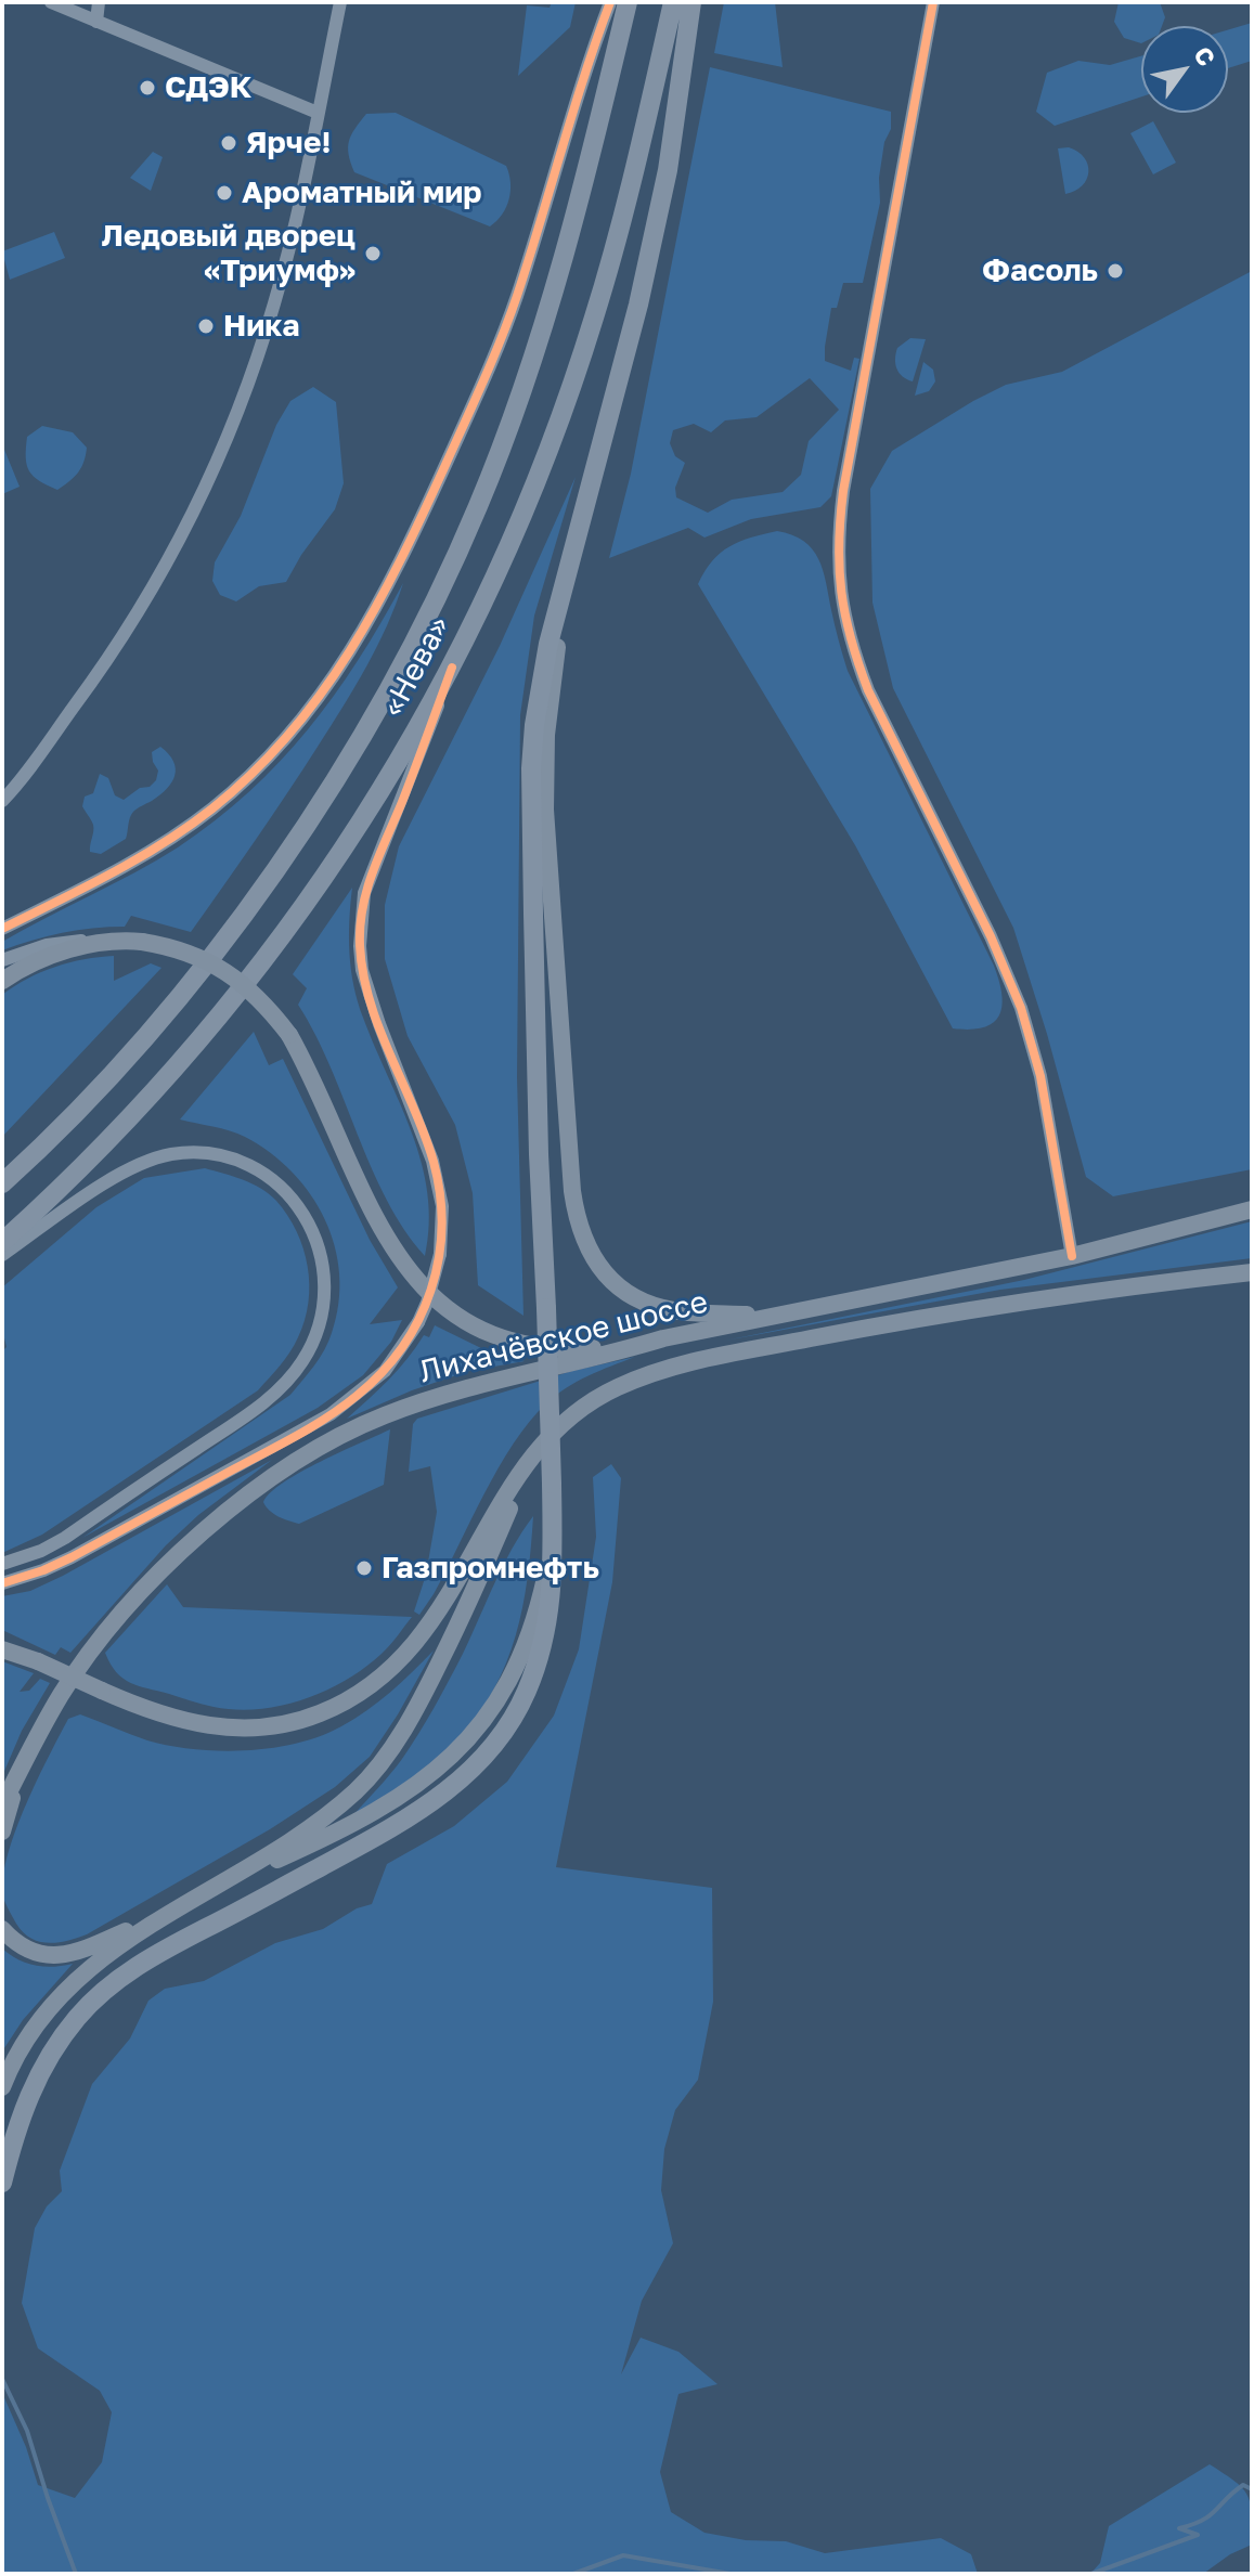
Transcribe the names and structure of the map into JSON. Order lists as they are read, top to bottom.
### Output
{
  "streets": {
    "highway": ["«Нева»"],
    "main road": ["Лихачёвское шоссе"]
  },
  "places": [
    "СДЭК",
    "Ярче!",
    "Ароматный мир",
    "Ледовый дворец «Триумф»",
    "Фасоль",
    "Ника",
    "Газпромнефть"
  ],
  "north": "top right"
}
